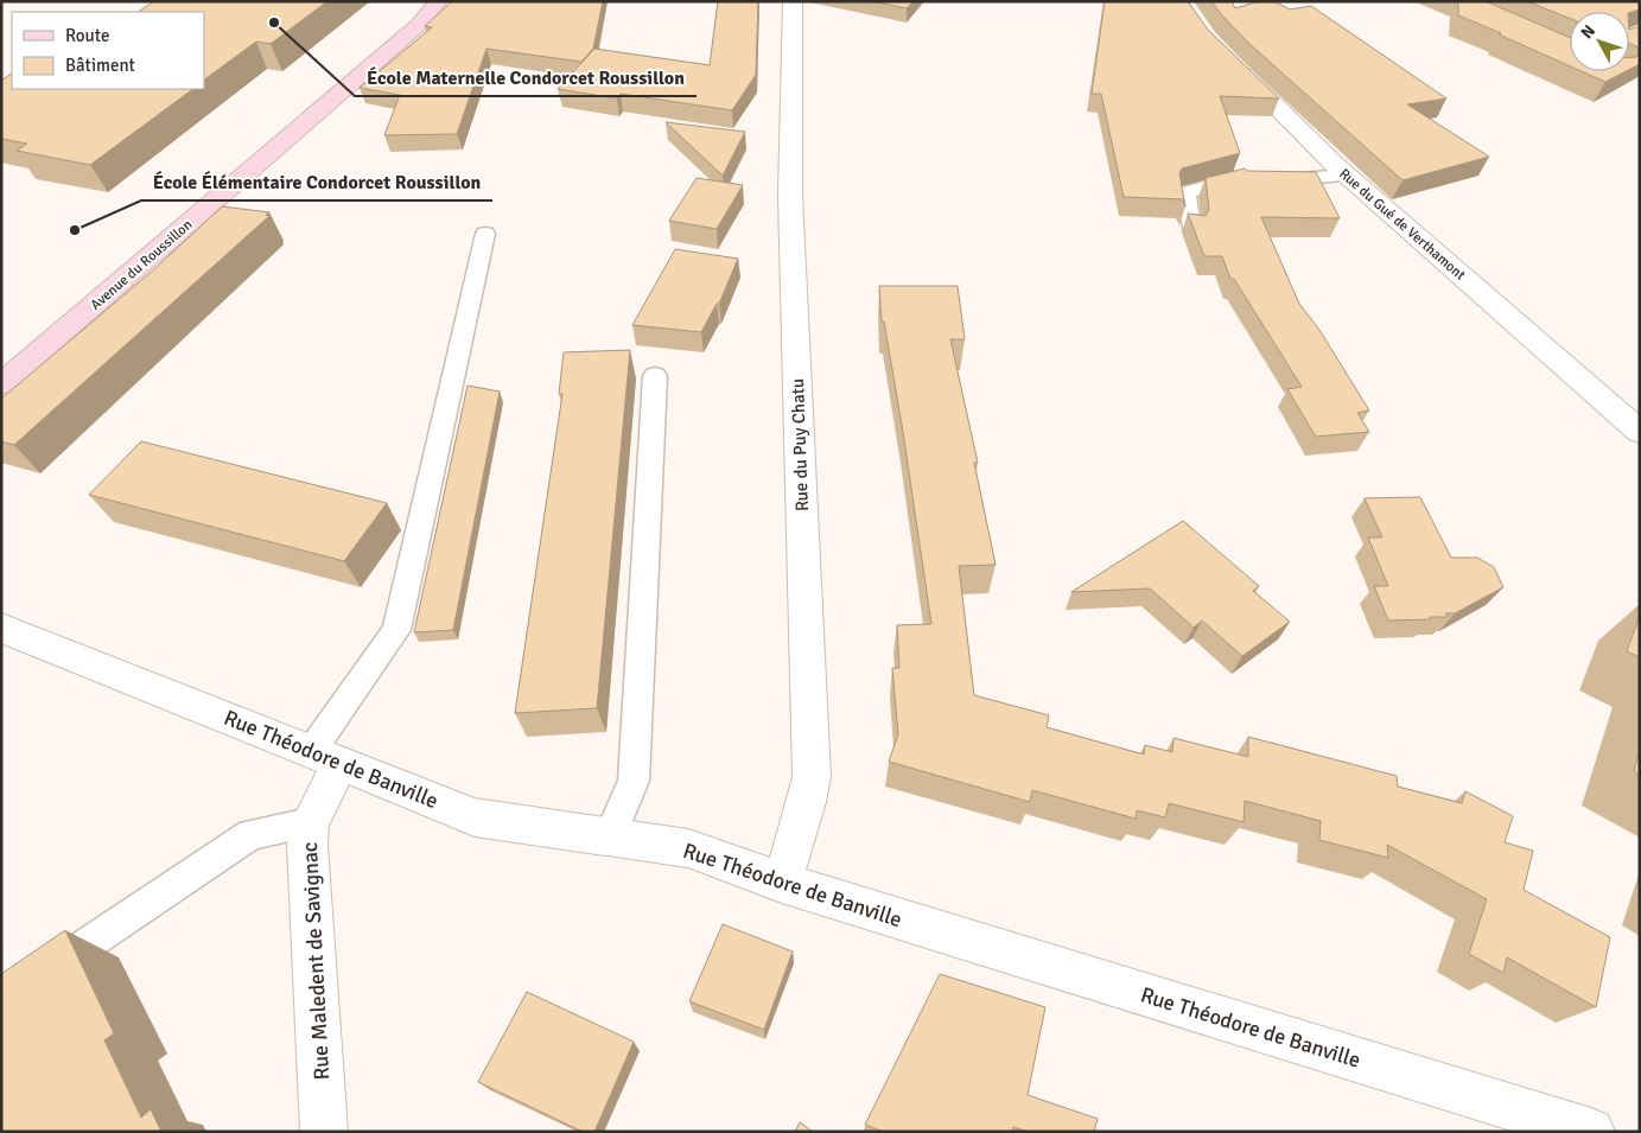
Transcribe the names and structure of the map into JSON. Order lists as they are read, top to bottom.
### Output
{
  "streets": {
    "street": [
      "Rue du Gué de Verthamont",
      "Avenue du Roussillon",
      "Rue du Puy Chatu",
      "Rue Théodore de Banville",
      "Rue Maledent de Savignac"
    ]
  },
  "crossings": [
    ["Rue du Puy Chatu", "Rue Théodore de Banville"],
    ["Rue Théodore de Banville", "Rue Maledent de Savignac"]
  ],
  "places": ["École Maternelle Condorcet Roussillon", "École Élémentaire Condorcet Roussillon"],
  "legend": ["Route", "Bâtiment"],
  "north": "top left"
}
